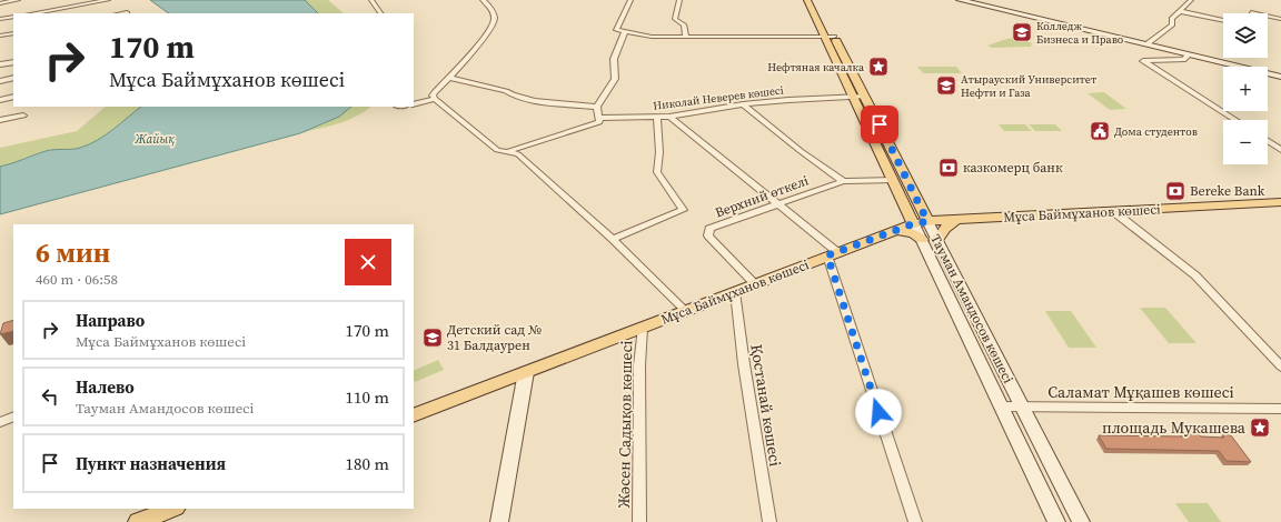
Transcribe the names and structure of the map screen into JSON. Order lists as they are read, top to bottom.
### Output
{
  "streets": {
    "main road": ["Мұса Баймұханов көшесі", "Тауман Амандосов көшесі"],
    "street": [
      "Николай Неверев көшесі",
      "Верхний өткелі",
      "Саламат Мұқашев көшесі",
      "Қостанай көшесі",
      "Жәсен Садықов көшесі"
    ]
  },
  "crossings": [
    ["Николай Неверев көшесі", "Тауман Амандосов көшесі"],
    ["Верхний өткелі", "Мұса Баймұханов көшесі"],
    ["Верхний өткелі", "Тауман Амандосов көшесі"],
    ["Мұса Баймұханов көшесі", "Тауман Амандосов көшесі"],
    ["Мұса Баймұханов көшесі", "Қостанай көшесі"],
    ["Мұса Баймұханов көшесі", "Жәсен Садықов көшесі"],
    ["Тауман Амандосов көшесі", "Саламат Мұқашев көшесі"]
  ],
  "water": ["Жайық"],
  "places": {
    "school or university": ["Колледж Бизнеса и Право", "Атырауский Университет Нефти и Газа", "Детский сад № 31 Балдаурен"],
    "place": ["Нефтяная качалка", "площадь Мукашева"],
    "public building": ["Дома студентов"],
    "bank": ["казкомерц банк", "Bereke Bank"]
  },
  "page": {
    "map_buttons": ["+", "−"],
    "turn": ["170 m", "Мұса Баймұханов көшесі"],
    "heading": ["6 мин", "460 m · 06:58"],
    "list": [
      {
        "name": "Направо",
        "note": "Мұса Баймұханов көшесі",
        "value": "170 m"
      },
      {
        "name": "Налево",
        "note": "Тауман Амандосов көшесі",
        "value": "110 m"
      },
      {
        "name": "Пункт назначения",
        "value": "180 m"
      }
    ]
  }
}
